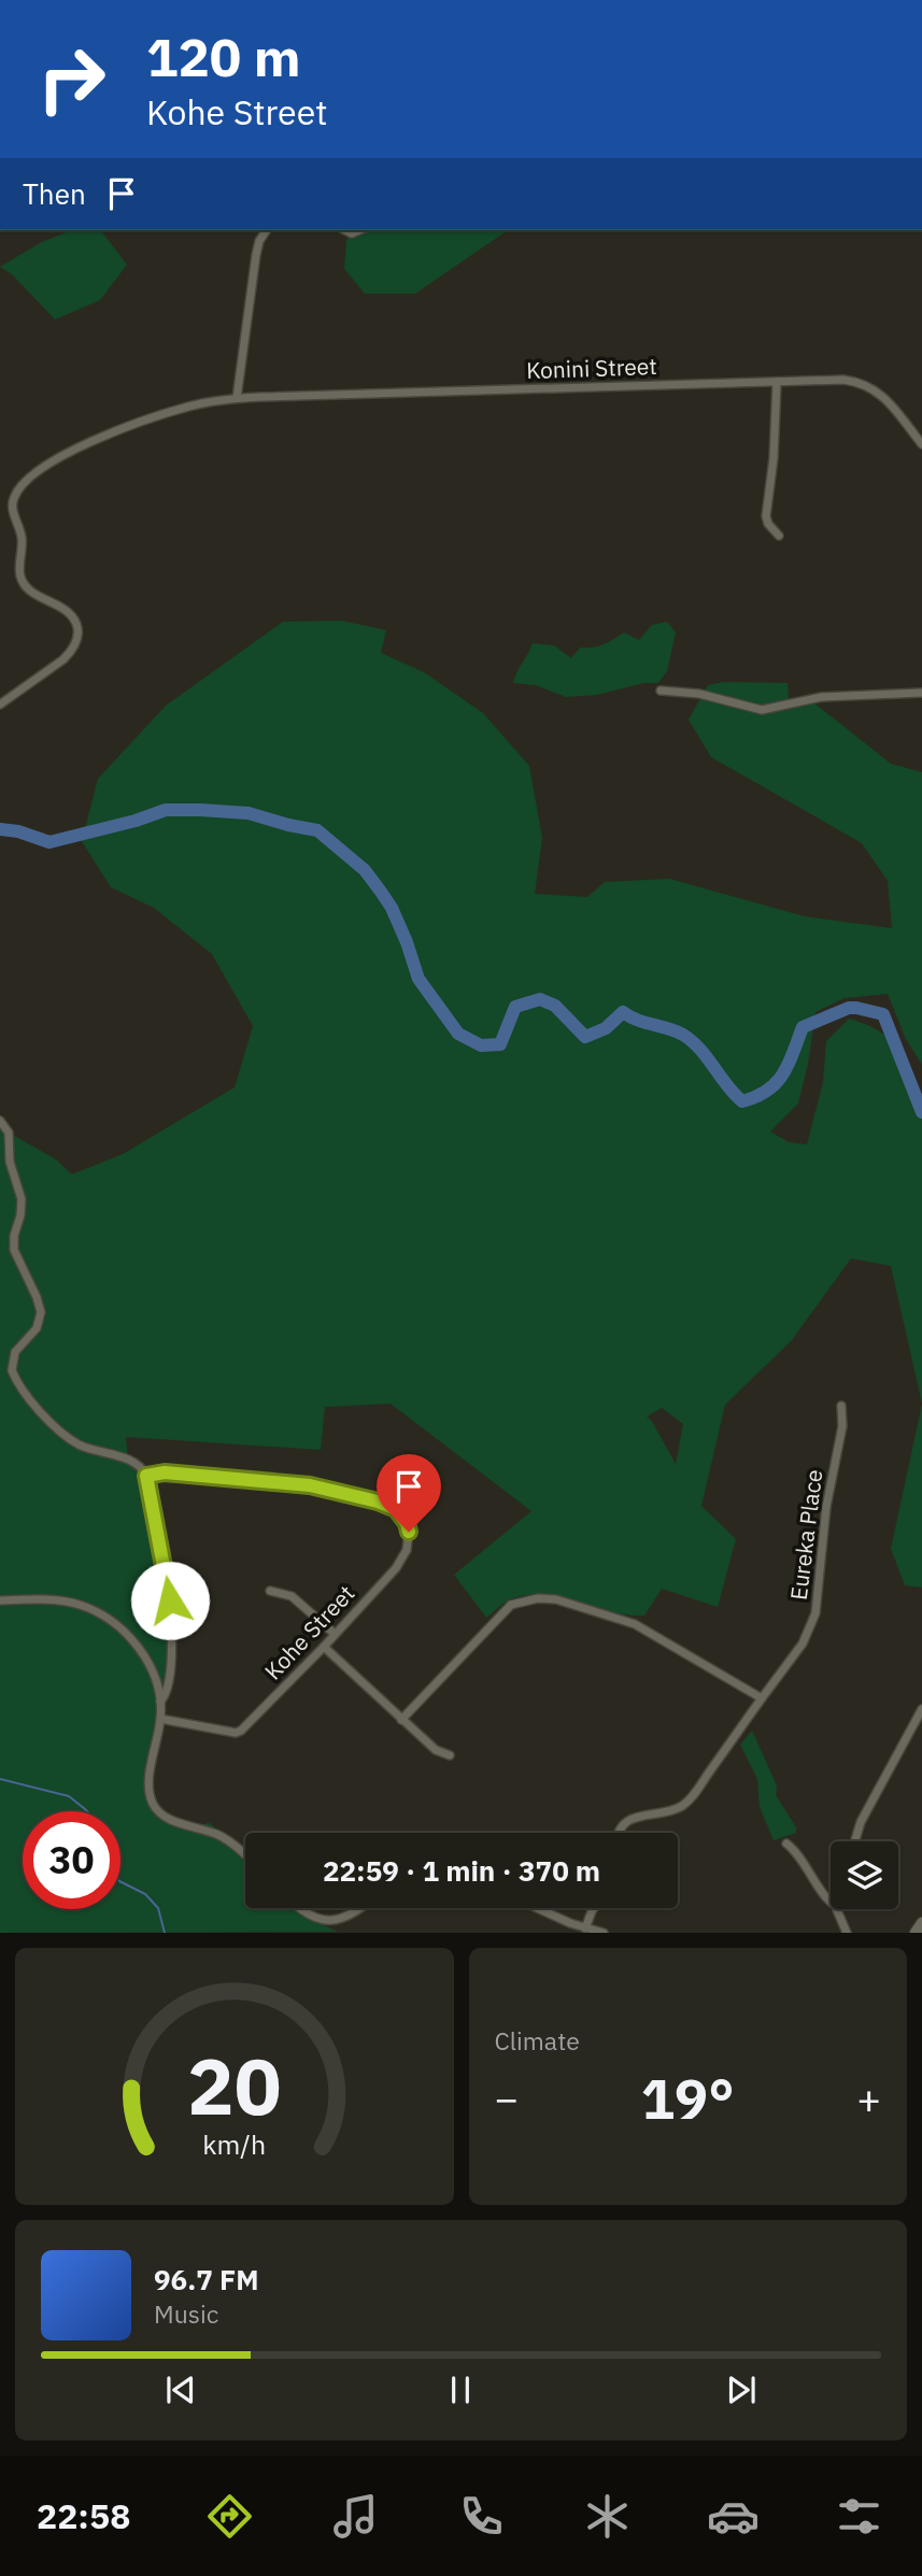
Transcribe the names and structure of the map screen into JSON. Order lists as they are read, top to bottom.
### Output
{
  "streets": {
    "street": ["Konini Street", "Eureka Place", "Kohe Street"]
  },
  "page": {
    "turn": ["120 m", "Kohe Street"],
    "then": "Then",
    "limit": "30",
    "trip": "22:59 · 1 min · 370 m",
    "tile": "Climate",
    "heat": ["−", "19°", "+"],
    "song": ["96.7 FM", "Music"],
    "tabs": "22:58",
    "gauge": ["20", "km/h"]
  }
}
